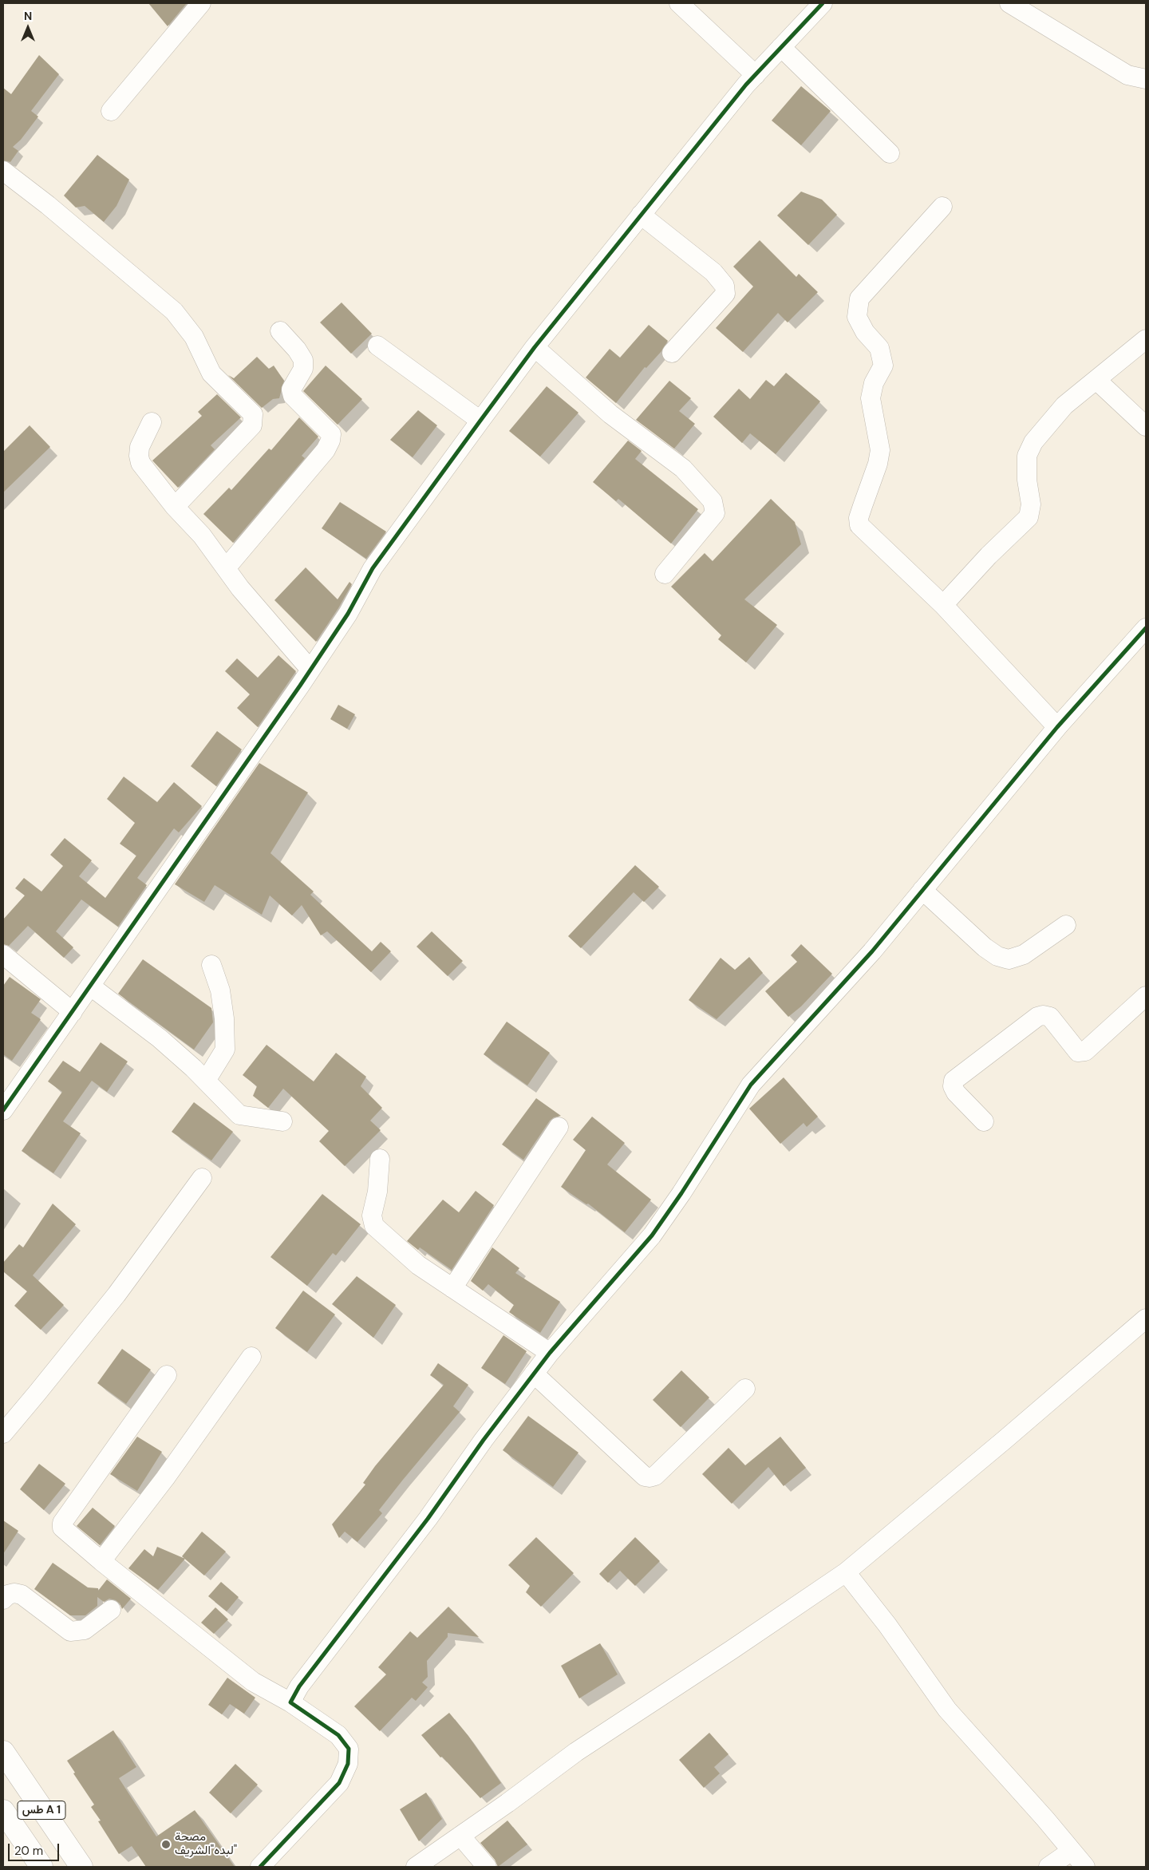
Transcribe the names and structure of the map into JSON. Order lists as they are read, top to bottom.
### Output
{
  "streets": {
    "highway": ["طس A 1"]
  },
  "places": ["مصحة لبده\"الشريف\""],
  "scale_bar": "20 m",
  "north": "top"
}
